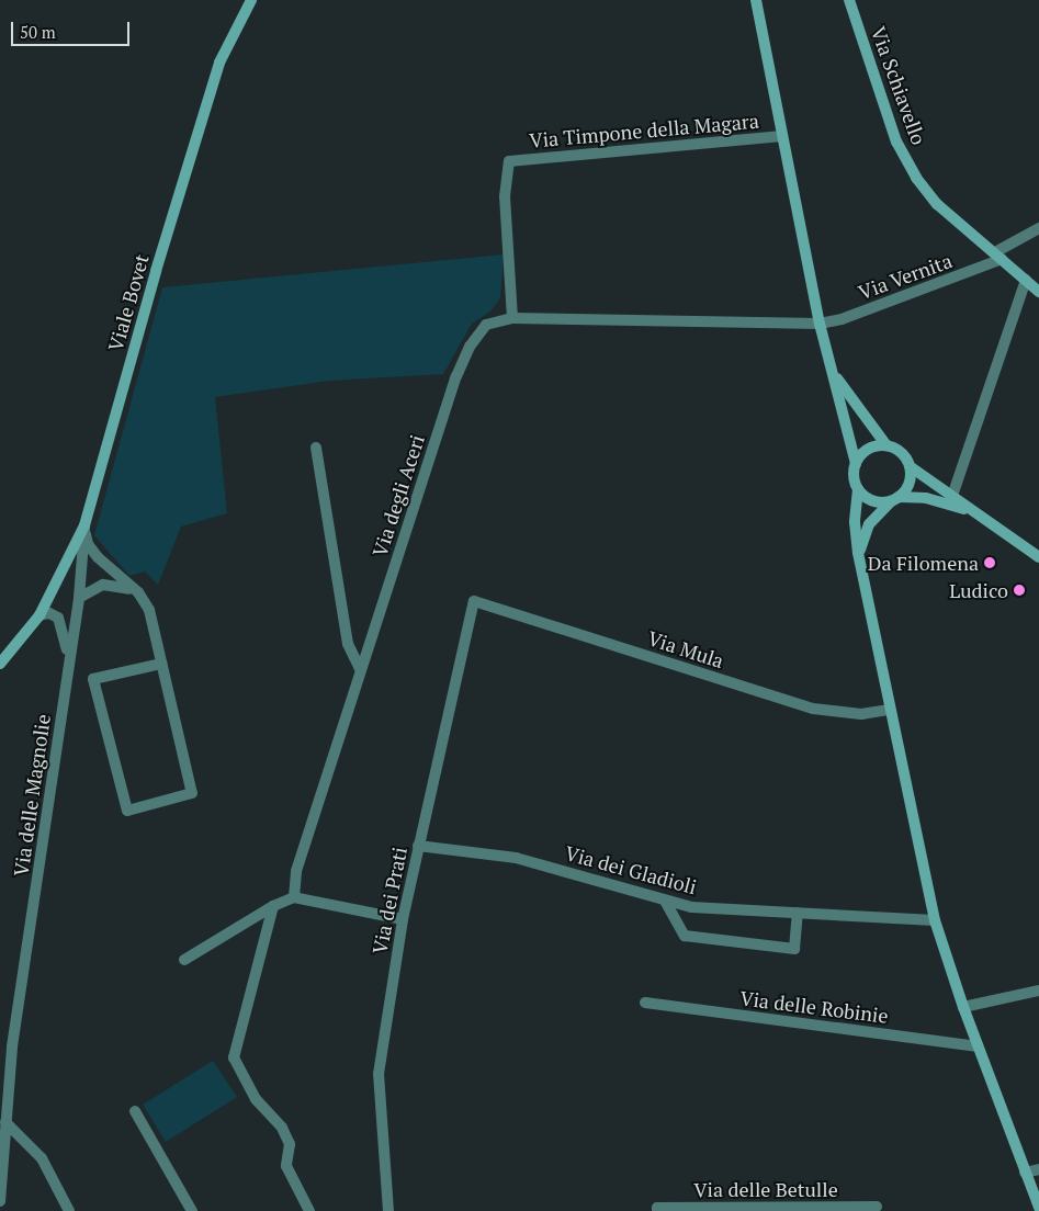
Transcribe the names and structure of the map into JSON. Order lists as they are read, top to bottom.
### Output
{
  "streets": {
    "street": [
      "Via Schiavello",
      "Via Timpone della Magara",
      "Via Vernita",
      "Viale Bovet",
      "Via degli Aceri",
      "Via Mula",
      "Via delle Magnolie",
      "Via dei Gladioli",
      "Via dei Prati",
      "Via delle Robinie",
      "Via delle Betulle"
    ]
  },
  "crossings": [
    ["Via Schiavello", "Via Vernita"],
    ["Via Timpone della Magara", "Via degli Aceri"],
    ["Via Vernita", "Via degli Aceri"],
    ["Viale Bovet", "Via delle Magnolie"],
    ["Via Mula", "Via dei Prati"],
    ["Via dei Gladioli", "Via dei Prati"]
  ],
  "places": ["Da Filomena", "Ludico"],
  "scale_bar": "50 m"
}
